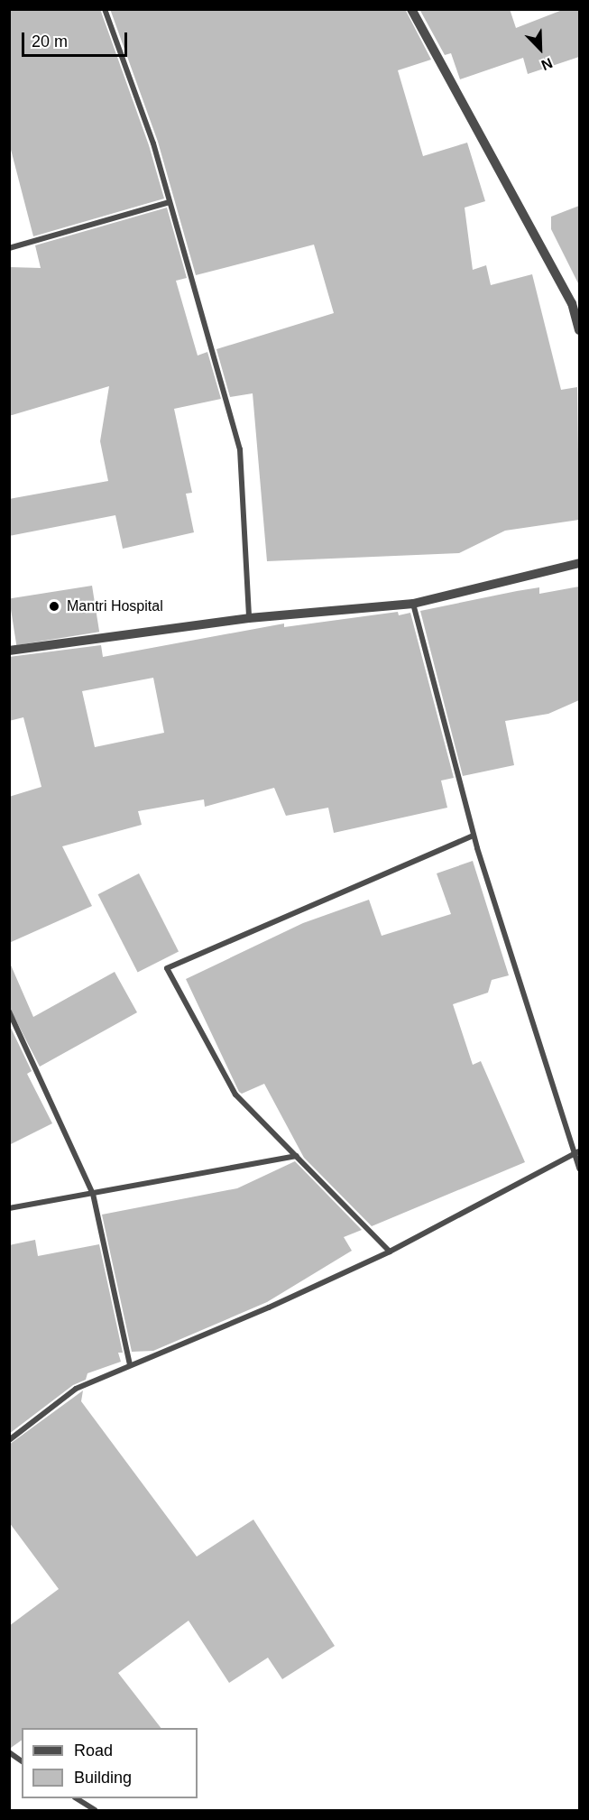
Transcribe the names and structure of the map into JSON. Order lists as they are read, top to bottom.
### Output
{
  "places": ["Mantri Hospital"],
  "legend": ["Road", "Building"],
  "scale_bar": "20 m",
  "north": "bottom right"
}
